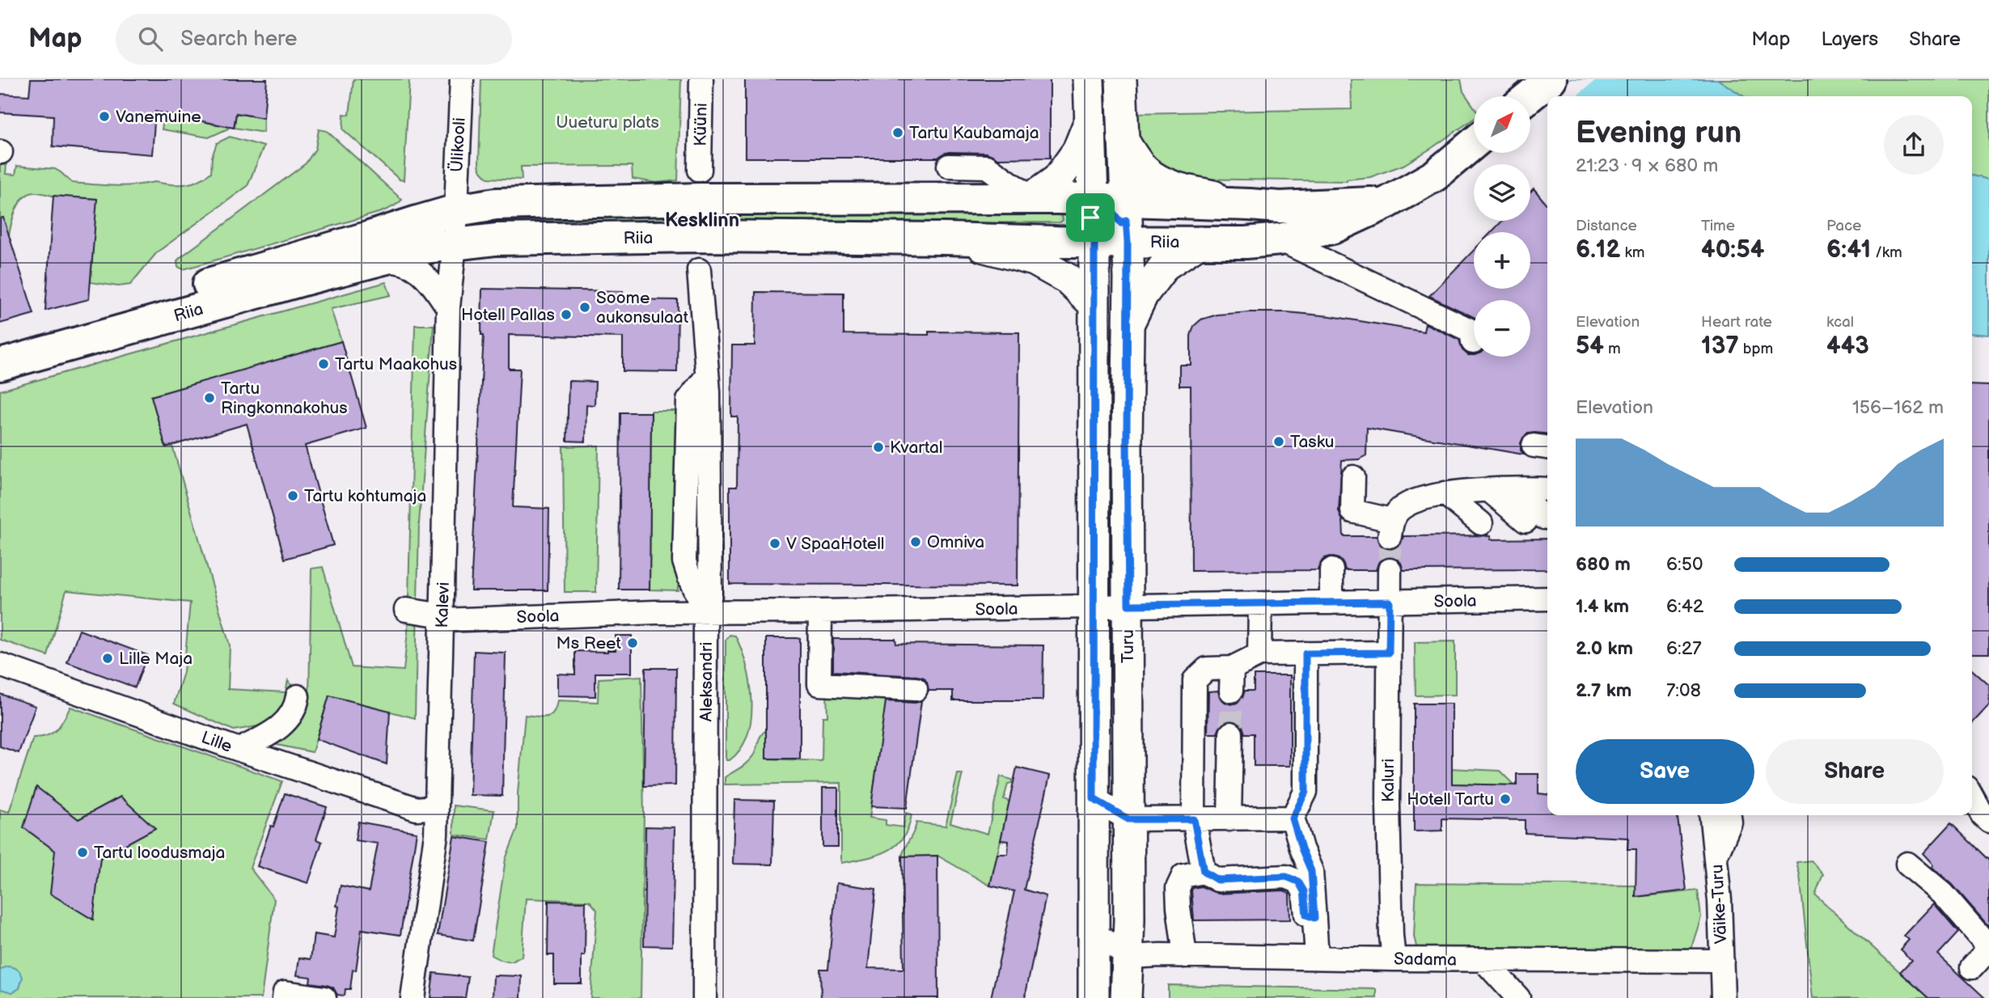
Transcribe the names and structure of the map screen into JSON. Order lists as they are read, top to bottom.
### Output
{
  "streets": {
    "highway": ["Riia"],
    "main road": ["Turu"],
    "street": [
      "Küüni",
      "Ülikooli",
      "Soola",
      "Kalevi",
      "Aleksandri",
      "Lille",
      "Kaluri",
      "Väike-Turu",
      "Sadama"
    ]
  },
  "crossings": [
    ["Ülikooli", "Riia"],
    ["Ülikooli", "Kalevi"],
    ["Riia", "Kalevi"],
    ["Riia", "Turu"],
    ["Soola", "Kalevi"],
    ["Soola", "Turu"],
    ["Soola", "Aleksandri"],
    ["Soola", "Kaluri"],
    ["Kalevi", "Lille"],
    ["Turu", "Sadama"],
    ["Kaluri", "Sadama"],
    ["Väike-Turu", "Sadama"]
  ],
  "districts": ["Kesklinn"],
  "parks": ["Uueturu plats"],
  "places": [
    "Vanemuine",
    "Tartu Kaubamaja",
    "Soome aukonsulaat",
    "Hotell Pallas",
    "Tartu Maakohus",
    "Tartu Ringkonnakohus",
    "Tasku",
    "Kvartal",
    "Tartu kohtumaja",
    "Omniva",
    "V SpaaHotell",
    "Ms Reet",
    "Lille Maja",
    "Hotell Tartu",
    "Tartu loodusmaja"
  ],
  "north": "top right",
  "page": {
    "header": "Map",
    "search": "Search here",
    "nav": ["Map", "Layers", "Share"],
    "map_buttons": ["+", "−"],
    "heading": ["Evening run", "21:23 · 9 × 680 m"],
    "stats": [
      ["Distance", "6.12 km"],
      ["Time", "40:54"],
      ["Pace", "6:41 /km"],
      ["Elevation", "54 m"],
      ["Heart rate", "137 bpm"],
      ["kcal", "443"]
    ],
    "chart": ["Elevation", "156–162 m"],
    "list": [
      {
        "name": "680 m",
        "note": "6:50"
      },
      {
        "name": "1.4 km",
        "note": "6:42"
      },
      {
        "name": "2.0 km",
        "note": "6:27"
      },
      {
        "name": "2.7 km",
        "note": "7:08"
      }
    ],
    "buttons": ["Save", "Share"]
  }
}
